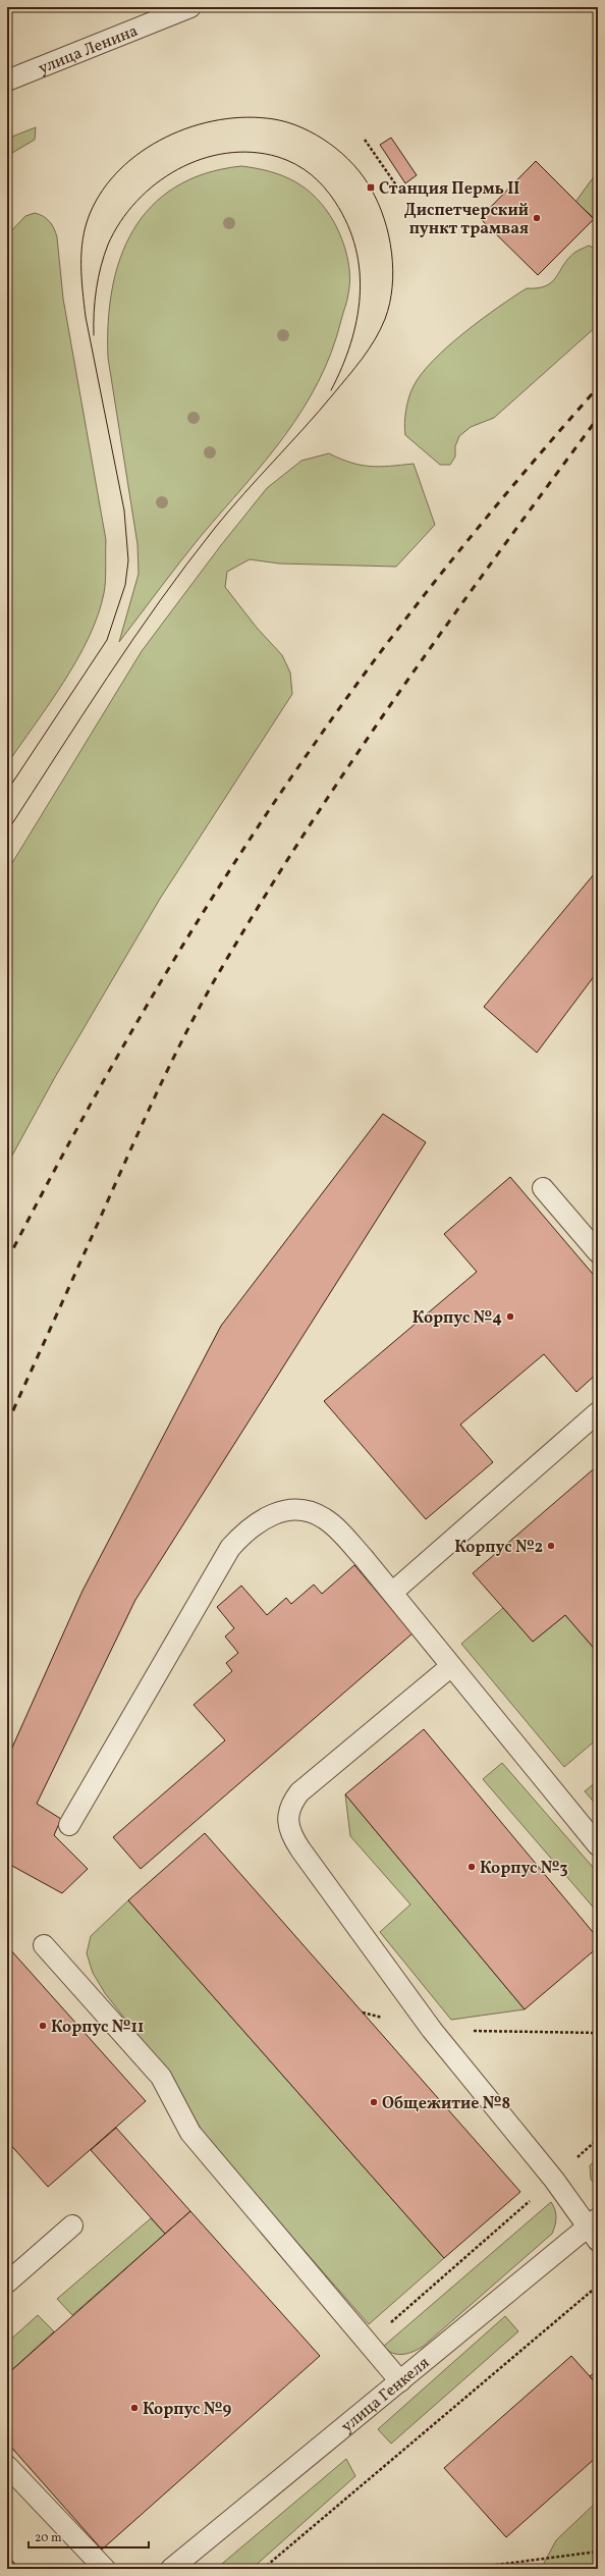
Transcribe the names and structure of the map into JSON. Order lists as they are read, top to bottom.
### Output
{
  "streets": {
    "lane": ["улица Ленина", "улица Генкеля"]
  },
  "places": {
    "transit": ["Станция Пермь II"],
    "other": [
      "Диспетчерский пункт трамвая",
      "Корпус №4",
      "Корпус №2",
      "Корпус №3",
      "Корпус №11",
      "Общежитие №8",
      "Корпус №9"
    ]
  },
  "scale_bar": "20 m"
}
